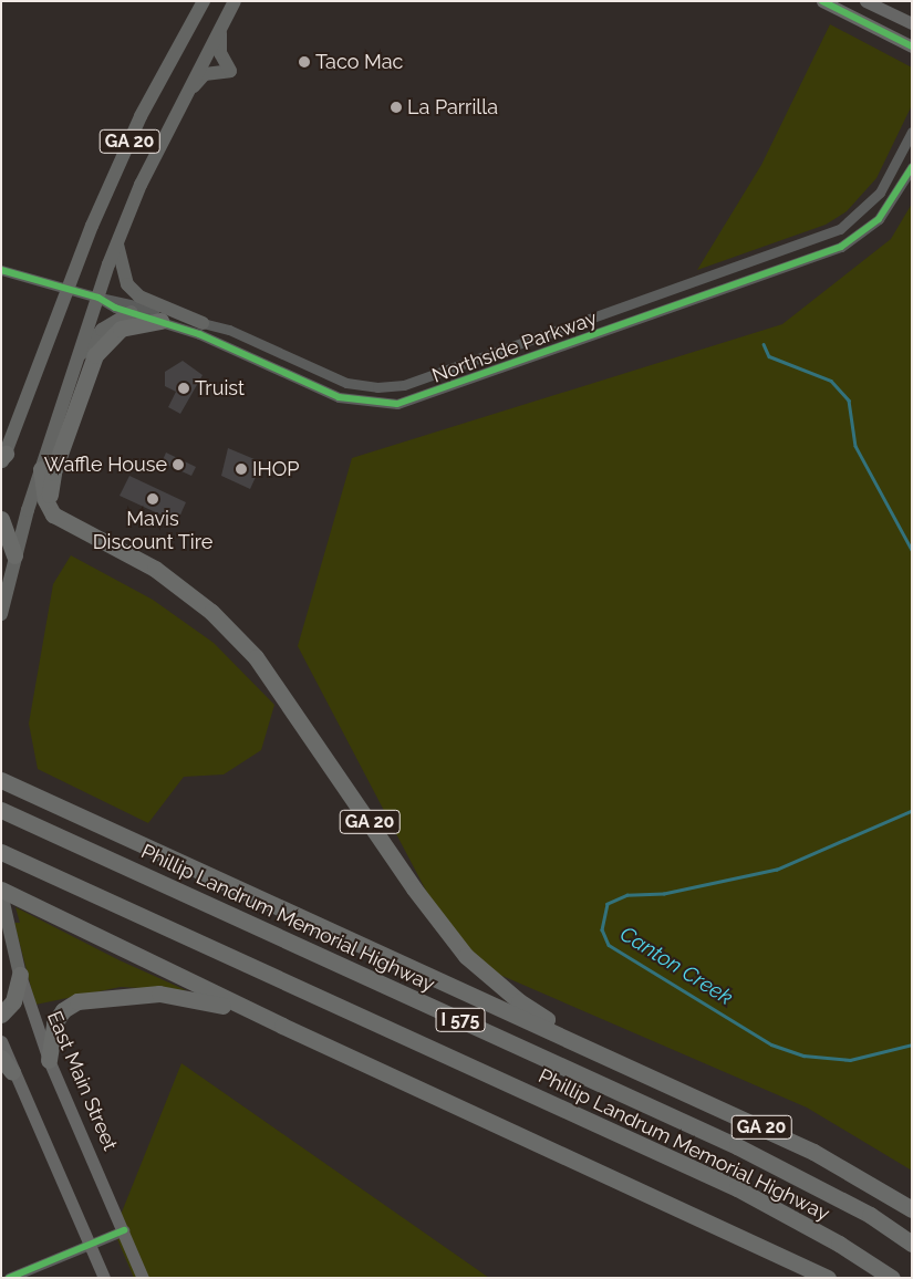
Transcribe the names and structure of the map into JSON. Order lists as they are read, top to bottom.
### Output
{
  "streets": {
    "highway": ["GA 20", "Phillip Landrum Memorial Highway", "I 575"],
    "main road": ["East Main Street"],
    "street": ["Northside Parkway"]
  },
  "crossings": [
    ["GA 20", "Northside Parkway"]
  ],
  "water": ["Canton Creek"],
  "places": [
    "Taco Mac",
    "La Parrilla",
    "Truist",
    "Waffle House",
    "IHOP",
    "Mavis Discount Tire"
  ]
}
